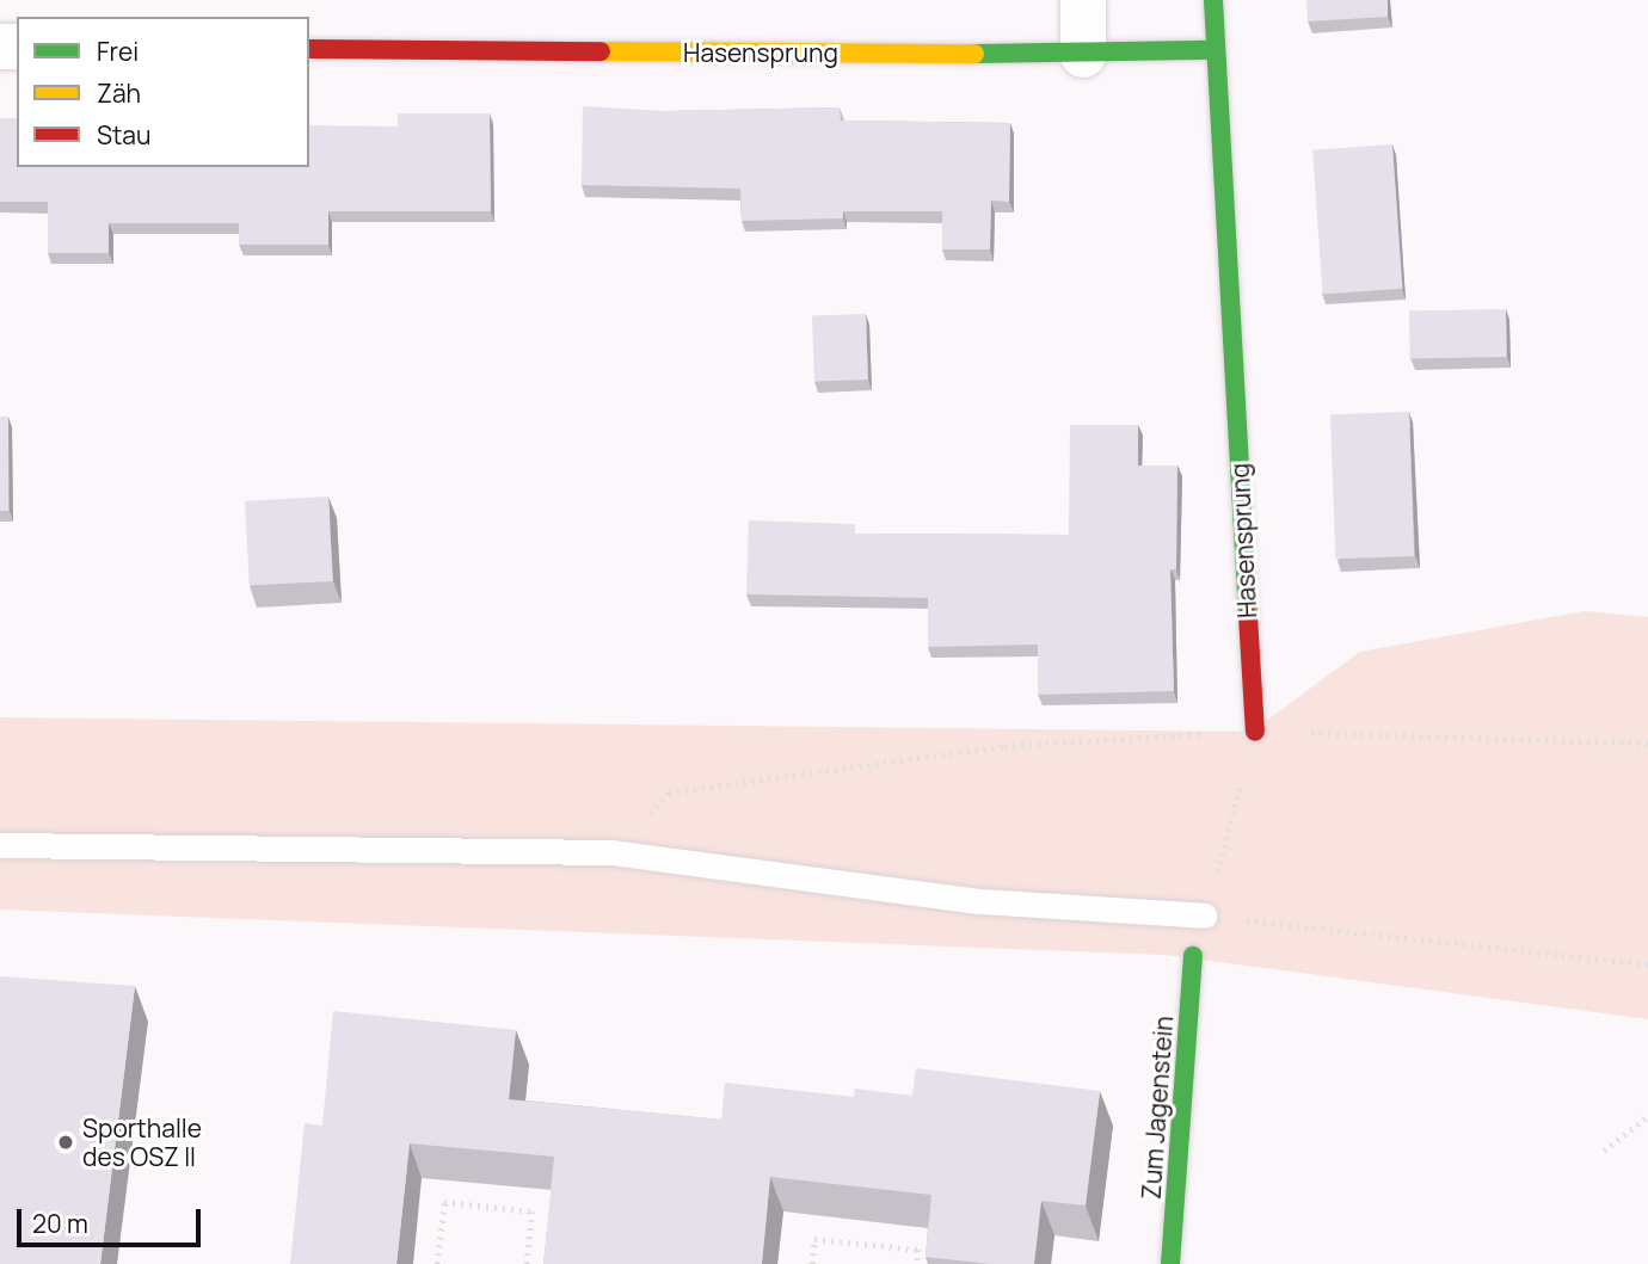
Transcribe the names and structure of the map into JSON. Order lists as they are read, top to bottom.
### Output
{
  "streets": {
    "street": ["Hasensprung", "Zum Jagenstein"]
  },
  "places": ["Sporthalle des OSZ II"],
  "legend": ["Frei", "Zäh", "Stau"],
  "scale_bar": "20 m"
}
